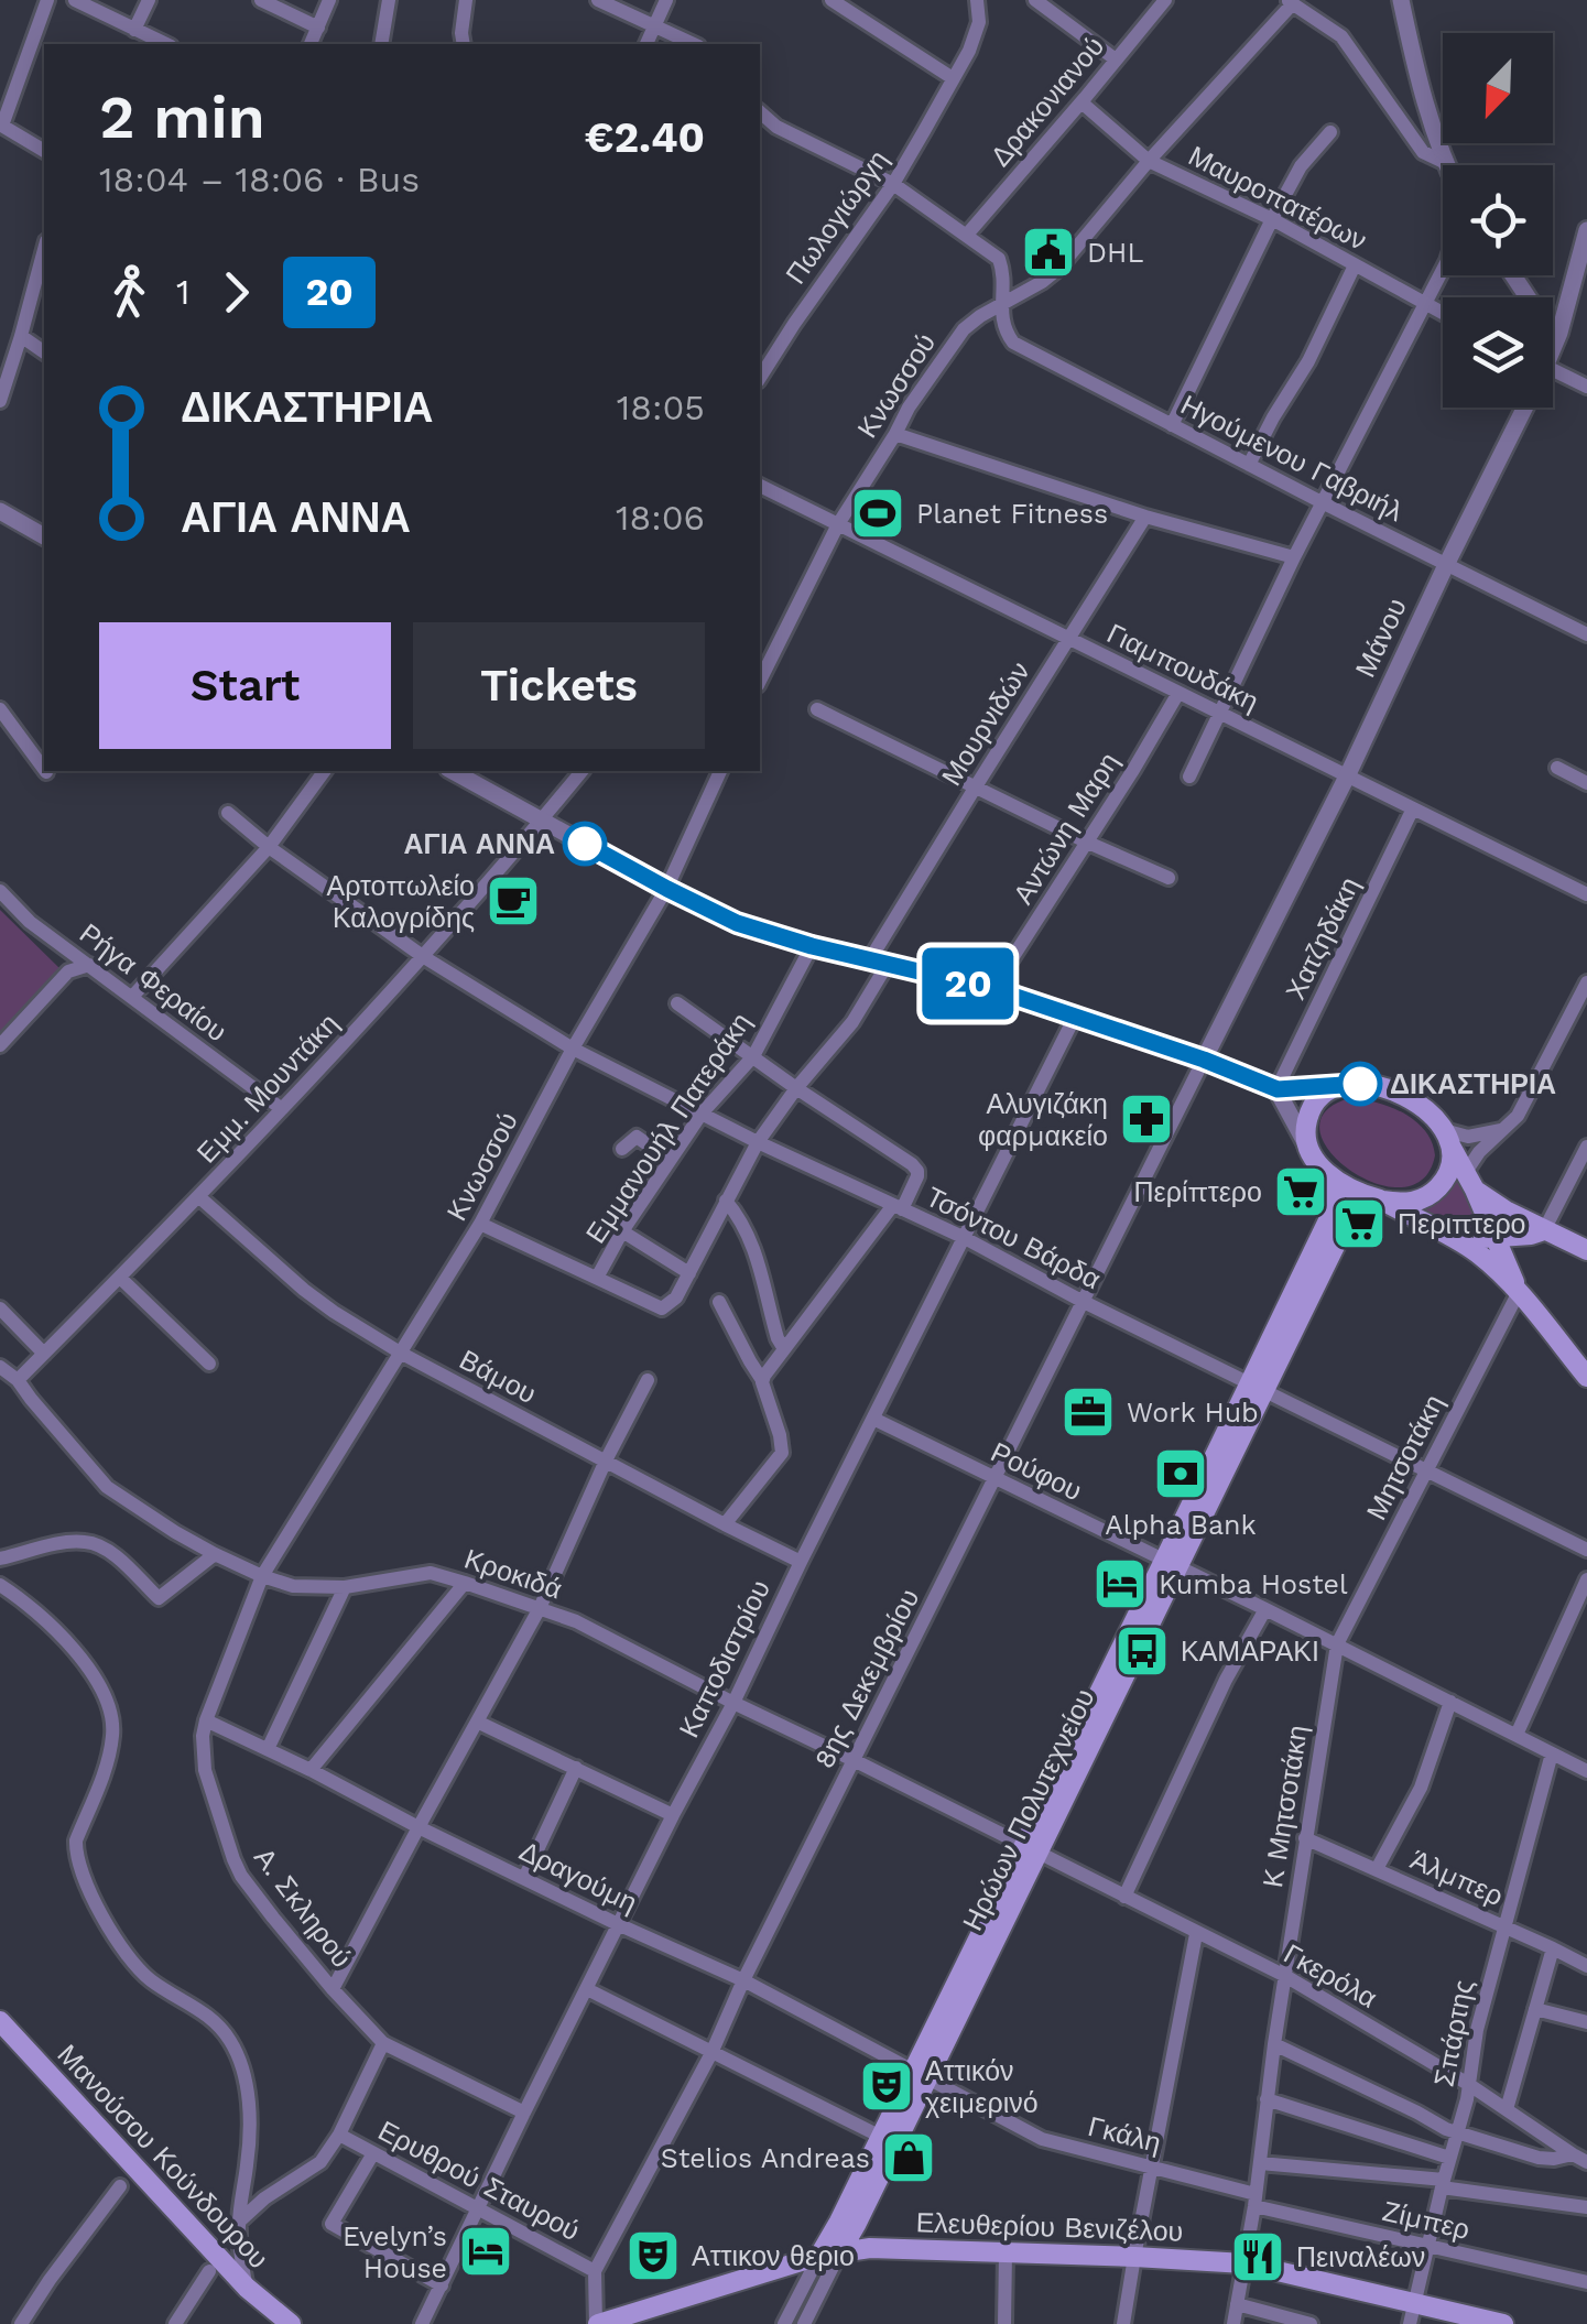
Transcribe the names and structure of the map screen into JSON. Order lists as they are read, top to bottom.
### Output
{
  "streets": {
    "main road": ["Ηρώων Πολυτεχνείου", "Μανούσου Κούνδουρου", "Ελευθερίου Βενιζέλου"],
    "street": [
      "Δρακονιανού",
      "Μαυροπατέρων",
      "Πωλογιώργη",
      "Κνωσσού",
      "Ηγούμενου Γαβριήλ",
      "Μάνου",
      "Γιαμπουδάκη",
      "Μουρνιδών",
      "Αντώνη Μαρη",
      "Χατζηδάκη",
      "Ρήγα Φεραίου",
      "Εμμ. Μουντάκη",
      "Εμμανουήλ Πατεράκη",
      "Τσόντου Βάρδα",
      "Βάμου",
      "Μητσοτάκη",
      "Ρούφου",
      "Κροκιδά",
      "Καποδιστρίου",
      "8ης Δεκεμβρίου",
      "Κ Μητσοτάκη",
      "Δραγούμη",
      "Άλμπερ",
      "Α. Σκληρού",
      "Γκερόλα",
      "Σπάρτης",
      "Γκάλη",
      "Ερυθρού Σταυρού",
      "Ζίμπερ"
    ]
  },
  "crossings": [
    ["Δρακονιανού", "Μαυροπατέρων"],
    ["Δρακονιανού", "Ηγούμενου Γαβριήλ"],
    ["Μαυροπατέρων", "Κνωσσού"],
    ["Κνωσσού", "Ηγούμενου Γαβριήλ"],
    ["Κνωσσού", "Γιαμπουδάκη"],
    ["Κνωσσού", "Τσόντου Βάρδα"],
    ["Κνωσσού", "Βάμου"],
    ["Κνωσσού", "Κροκιδά"],
    ["Κνωσσού", "Α. Σκληρού"],
    ["Ηγούμενου Γαβριήλ", "Μάνου"],
    ["Μάνου", "Γιαμπουδάκη"],
    ["Μάνου", "8ης Δεκεμβρίου"],
    ["Γιαμπουδάκη", "Μουρνιδών"],
    ["Γιαμπουδάκη", "Αντώνη Μαρη"],
    ["Γιαμπουδάκη", "Χατζηδάκη"],
    ["Μουρνιδών", "Τσόντου Βάρδα"],
    ["Ρήγα Φεραίου", "Εμμ. Μουντάκη"],
    ["Εμμ. Μουντάκη", "Τσόντου Βάρδα"],
    ["Εμμ. Μουντάκη", "Βάμου"],
    ["Εμμ. Μουντάκη", "Κροκιδά"],
    ["Εμμανουήλ Πατεράκη", "Τσόντου Βάρδα"],
    ["Τσόντου Βάρδα", "Μητσοτάκη"],
    ["Τσόντου Βάρδα", "Καποδιστρίου"],
    ["Τσόντου Βάρδα", "8ης Δεκεμβρίου"],
    ["Τσόντου Βάρδα", "Ηρώων Πολυτεχνείου"],
    ["Βάμου", "Καποδιστρίου"],
    ["Μητσοτάκη", "Ρούφου"],
    ["Μητσοτάκη", "Κ Μητσοτάκη"],
    ["Ρούφου", "Καποδιστρίου"],
    ["Ρούφου", "8ης Δεκεμβρίου"],
    ["Ρούφου", "Κ Μητσοτάκη"],
    ["Ρούφου", "Ηρώων Πολυτεχνείου"],
    ["Ρούφου", "Σπάρτης"],
    ["Κροκιδά", "Καποδιστρίου"],
    ["Κροκιδά", "8ης Δεκεμβρίου"],
    ["Κροκιδά", "Ηρώων Πολυτεχνείου"],
    ["Κροκιδά", "Α. Σκληρού"],
    ["Κροκιδά", "Γκερόλα"],
    ["Καποδιστρίου", "Δραγούμη"],
    ["Καποδιστρίου", "Α. Σκληρού"],
    ["Καποδιστρίου", "Ερυθρού Σταυρού"],
    ["8ης Δεκεμβρίου", "Δραγούμη"],
    ["8ης Δεκεμβρίου", "Ερυθρού Σταυρού"],
    ["8ης Δεκεμβρίου", "Ελευθερίου Βενιζέλου"],
    ["Κ Μητσοτάκη", "Άλμπερ"],
    ["Κ Μητσοτάκη", "Γκερόλα"],
    ["Κ Μητσοτάκη", "Γκάλη"],
    ["Κ Μητσοτάκη", "Ζίμπερ"],
    ["Κ Μητσοτάκη", "Ελευθερίου Βενιζέλου"],
    ["Ηρώων Πολυτεχνείου", "Δραγούμη"],
    ["Ηρώων Πολυτεχνείου", "Γκερόλα"],
    ["Ηρώων Πολυτεχνείου", "Γκάλη"],
    ["Ηρώων Πολυτεχνείου", "Ελευθερίου Βενιζέλου"],
    ["Δραγούμη", "Α. Σκληρού"],
    ["Δραγούμη", "Γκάλη"],
    ["Άλμπερ", "Σπάρτης"],
    ["Γκερόλα", "Σπάρτης"],
    ["Σπάρτης", "Ζίμπερ"],
    ["Σπάρτης", "Ελευθερίου Βενιζέλου"],
    ["Γκάλη", "Ζίμπερ"]
  ],
  "places": {
    "public building": ["DHL"],
    "sports": ["Planet Fitness"],
    "other": ["ΑΓΙΑ ΑΝΝΑ", "ΔΙΚΑΣΤΗΡΙΑ"],
    "cafe": ["Αρτοπωλείο Καλογρίδης"],
    "pharmacy": ["Αλυγιζάκη φαρμακείο"],
    "supermarket": ["Περίπτερο", "Περιπτερο"],
    "office": ["Work Hub"],
    "bank": ["Alpha Bank"],
    "hotel": ["Kumba Hostel", "Evelyn’s House"],
    "bus stop": ["ΚΑΜΑΡΑΚΙ"],
    "theatre": ["Αττικόν χειμερινό", "Αττικον θεριο"],
    "shop": ["Stelios Andreas"],
    "restaurant": ["Πειναλέων"]
  },
  "lines": ["bus line 20"],
  "north": "bottom left",
  "page": {
    "on_map": "20",
    "heading": ["2 min", "18:04 – 18:06 · Bus", "€2.40"],
    "legs": ["1", "20"],
    "list": [
      {
        "name": "ΔΙΚΑΣΤΗΡΙΑ",
        "value": "18:05"
      },
      {
        "name": "ΑΓΙΑ ΑΝΝΑ",
        "value": "18:06"
      }
    ],
    "buttons": ["Start", "Tickets"]
  }
}
